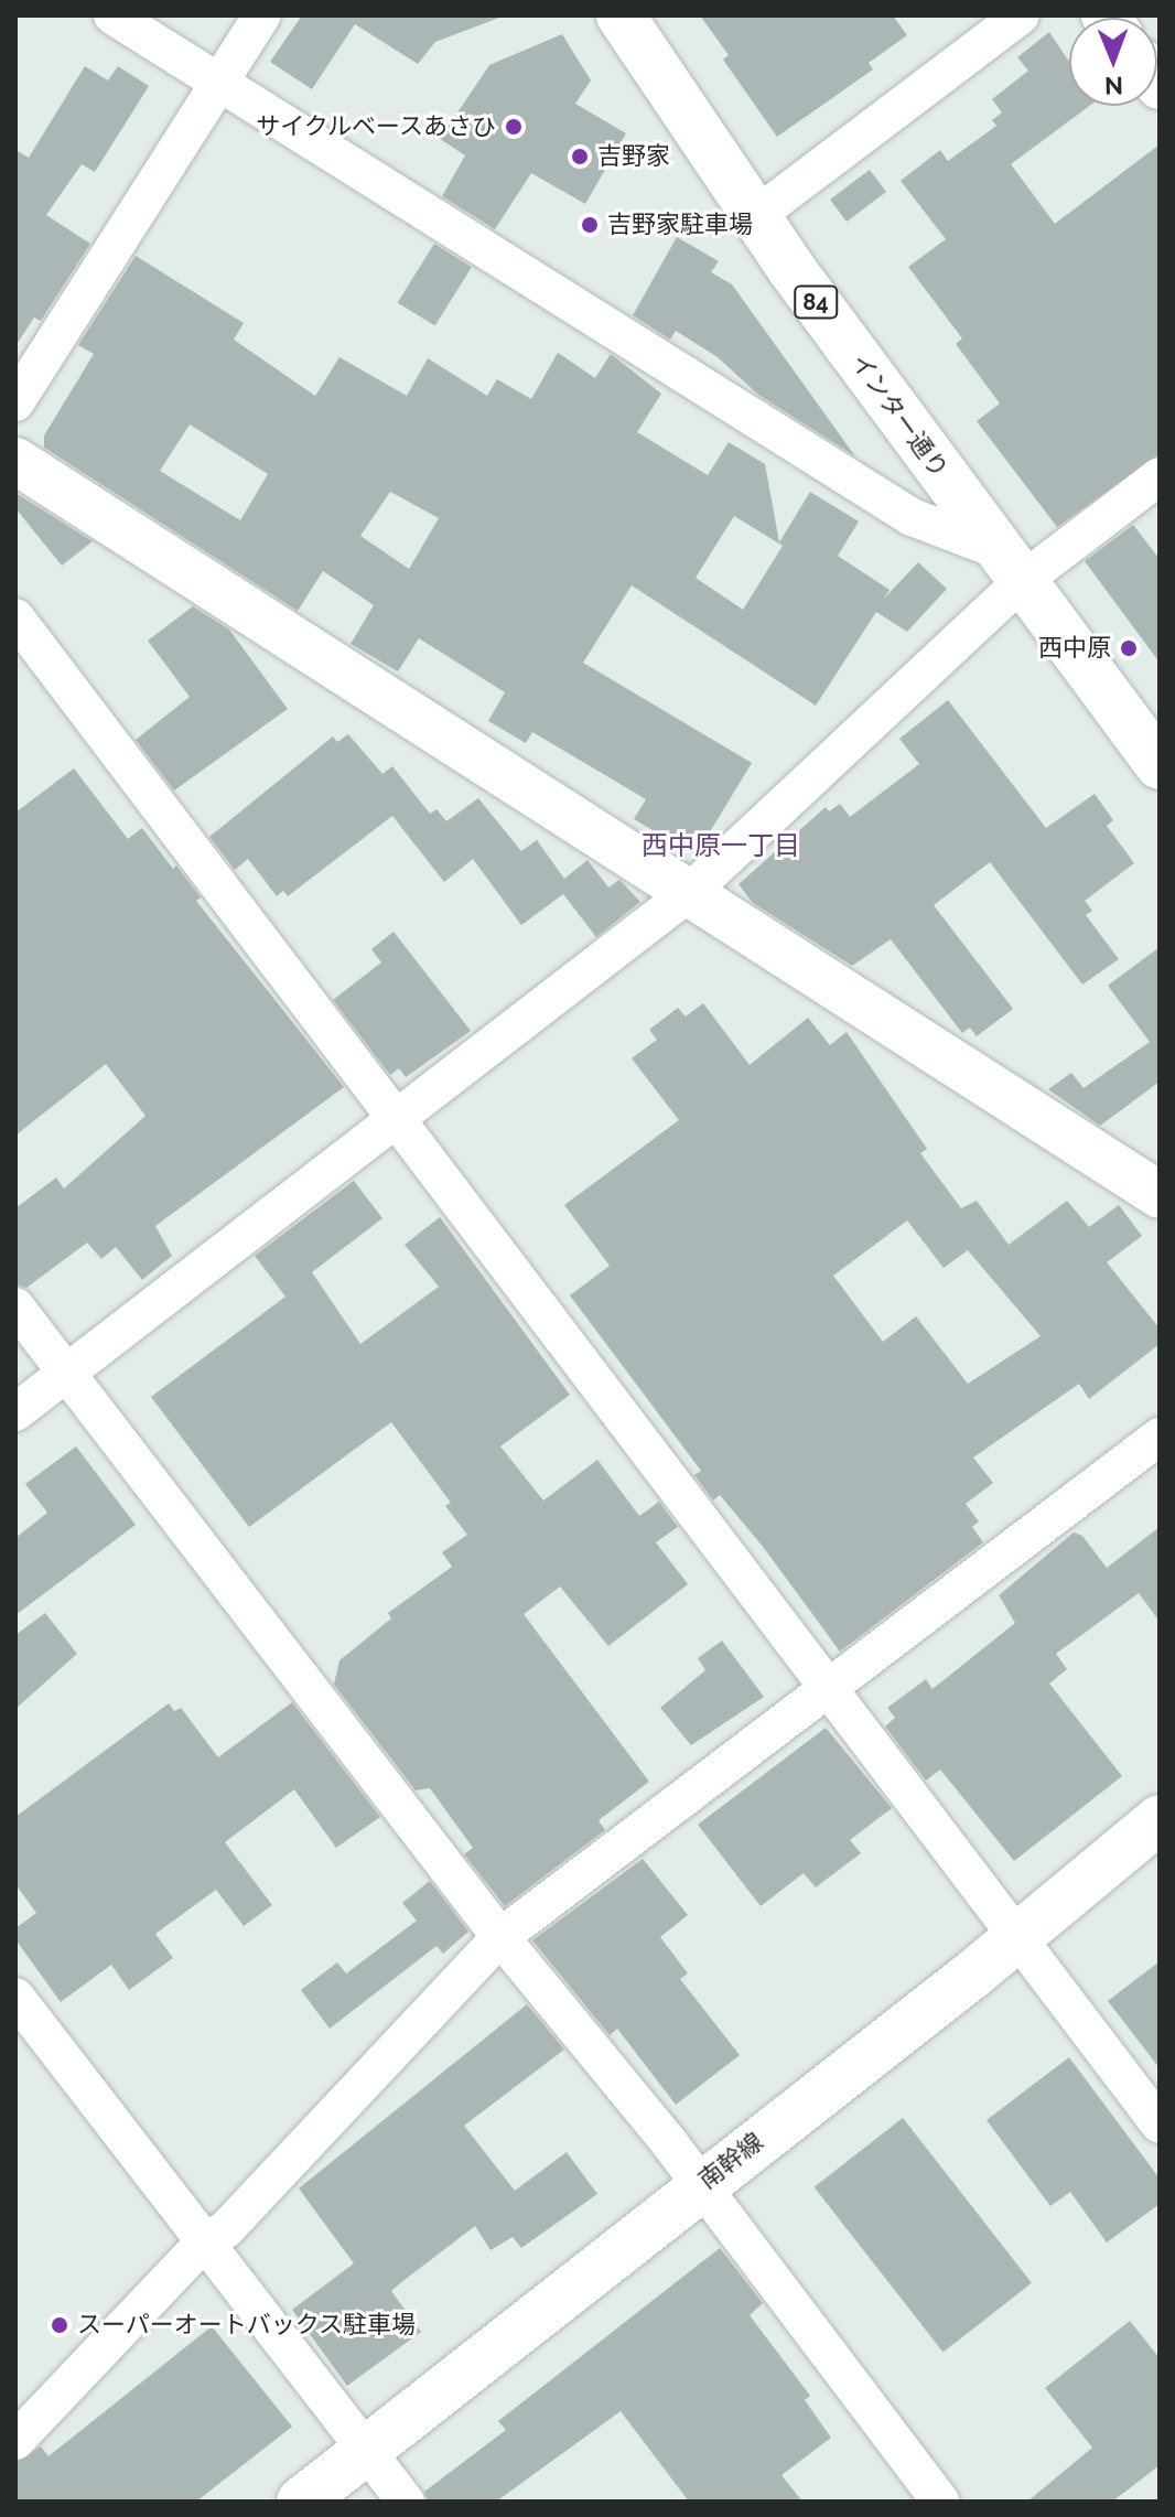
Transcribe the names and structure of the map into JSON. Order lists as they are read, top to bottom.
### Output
{
  "streets": {
    "main road": ["84", "インター通り", "南幹線"]
  },
  "districts": ["西中原一丁目"],
  "places": [
    "サイクルベースあさひ",
    "吉野家",
    "吉野家駐車場",
    "西中原",
    "スーパーオートバックス駐車場"
  ],
  "north": "bottom"
}
